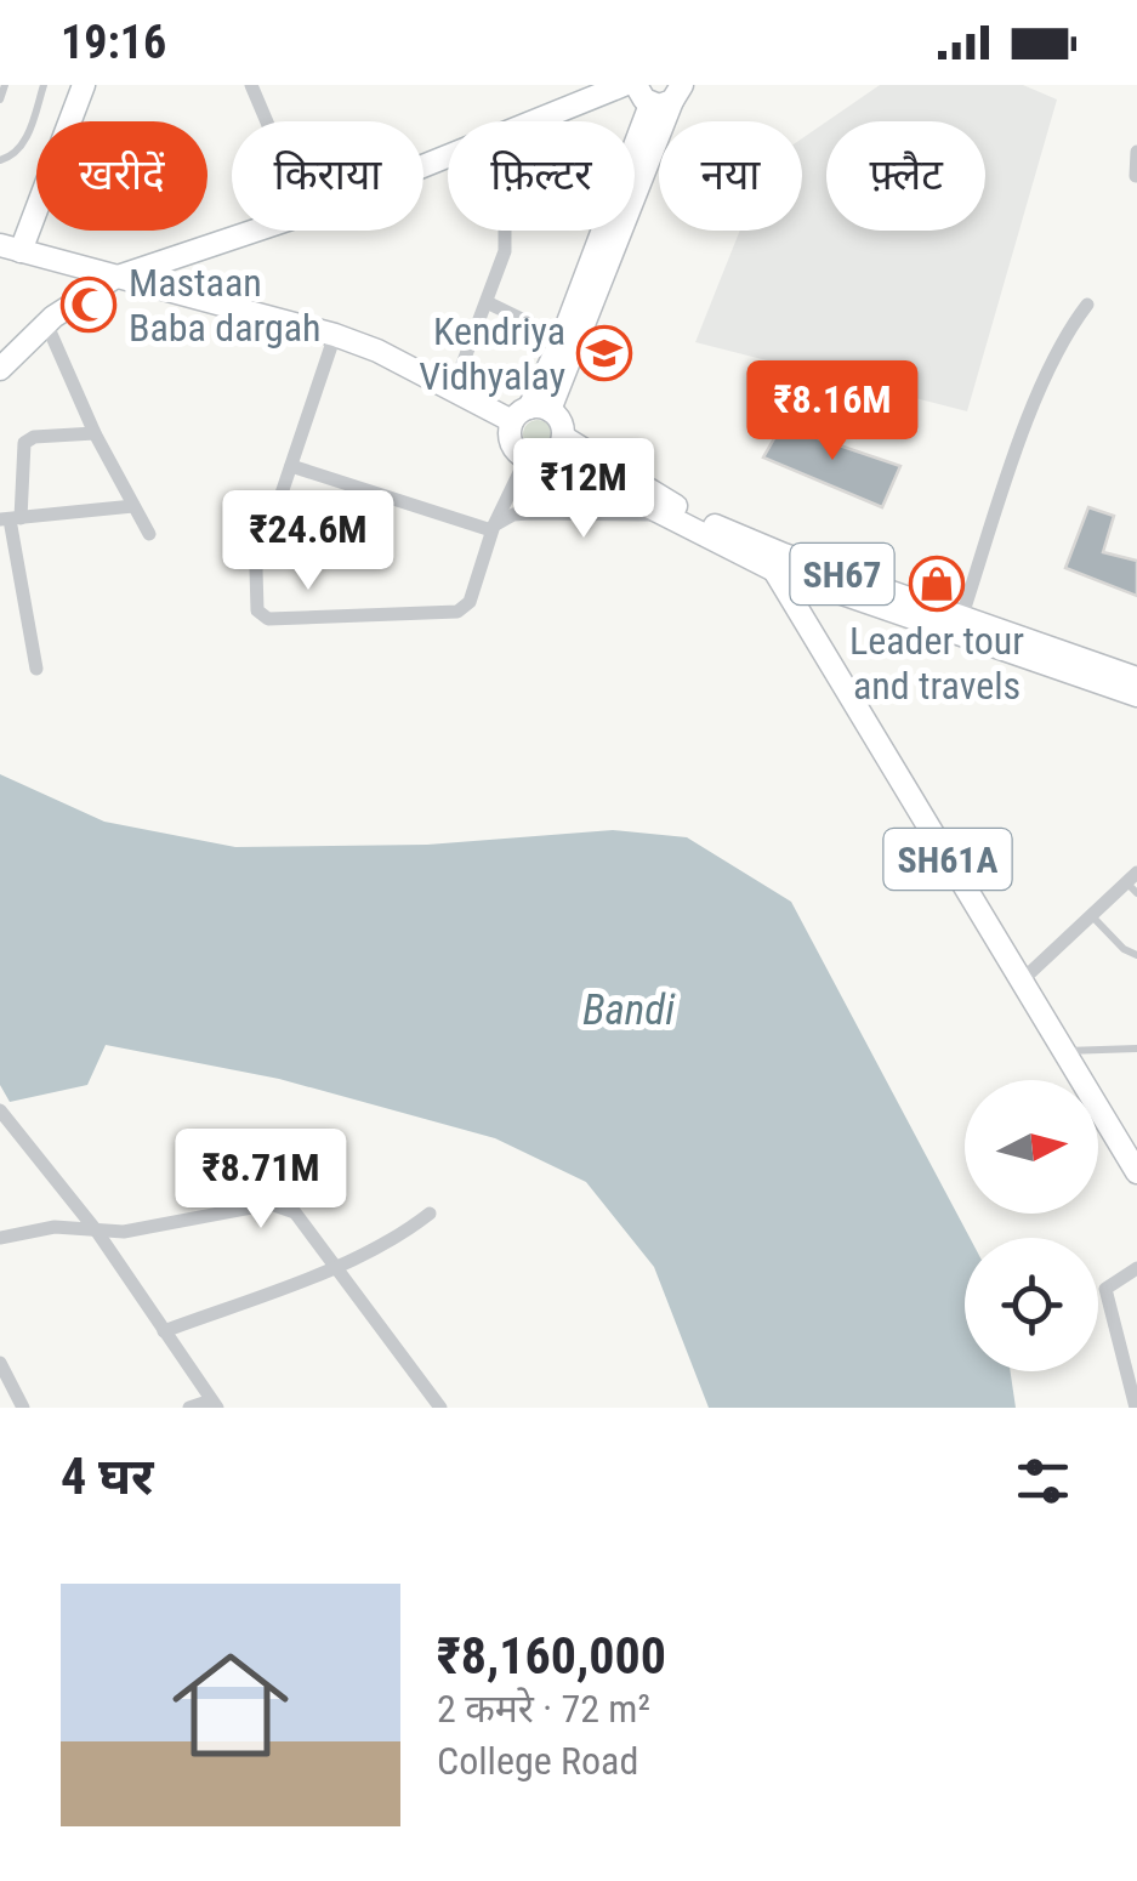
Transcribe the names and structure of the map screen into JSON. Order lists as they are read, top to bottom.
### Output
{
  "streets": {
    "main road": ["SH67", "SH61A"]
  },
  "crossings": [
    ["SH67", "SH61A"]
  ],
  "water": ["Bandi"],
  "places": {
    "mosque": ["Mastaan Baba dargah"],
    "school or university": ["Kendriya Vidhyalay"],
    "shop": ["Leader tour and travels"]
  },
  "north": "right",
  "page": {
    "status": "19:16",
    "chip": [
      "खरीदें",
      "किराया",
      "फ़िल्टर",
      "नया",
      "फ़्लैट"
    ],
    "price": [
      "₹8.16M",
      "₹12M",
      "₹24.6M",
      "₹8.71M"
    ],
    "heading": "4 घर",
    "list": [
      {
        "name": "₹8,160,000",
        "note": "2 कमरे · 72 m² · College Road"
      }
    ]
  }
}
